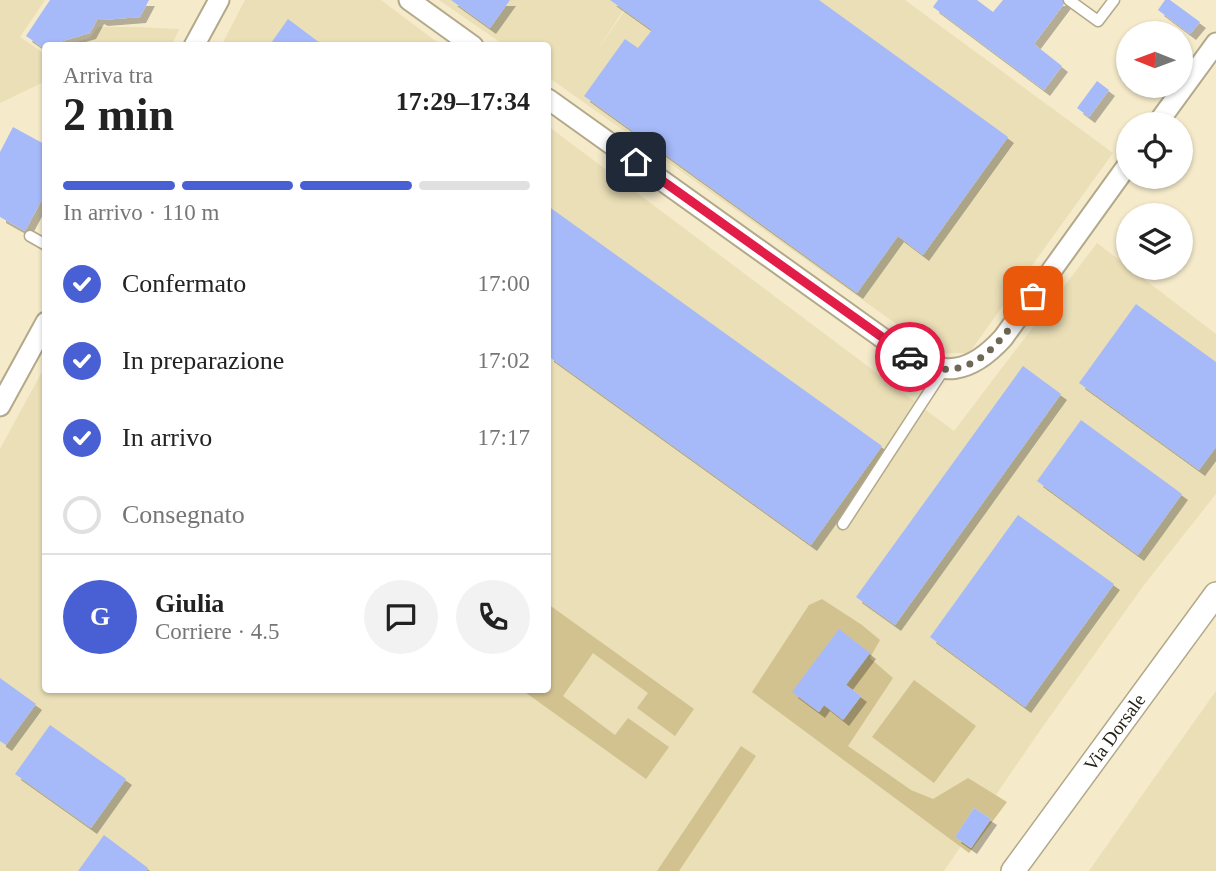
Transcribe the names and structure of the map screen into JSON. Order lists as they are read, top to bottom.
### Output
{
  "streets": {
    "street": ["Via Dorsale"]
  },
  "north": "left",
  "page": {
    "heading": ["2 min", "Arriva tra", "17:29–17:34"],
    "panel": ["Giulia", "Corriere · 4.5"],
    "bar": "In arrivo · 110 m",
    "list": [
      ["Confermato", "17:00"],
      ["In preparazione", "17:02"],
      ["In arrivo", "17:17"],
      "Consegnato"
    ],
    "round": "G"
  }
}
